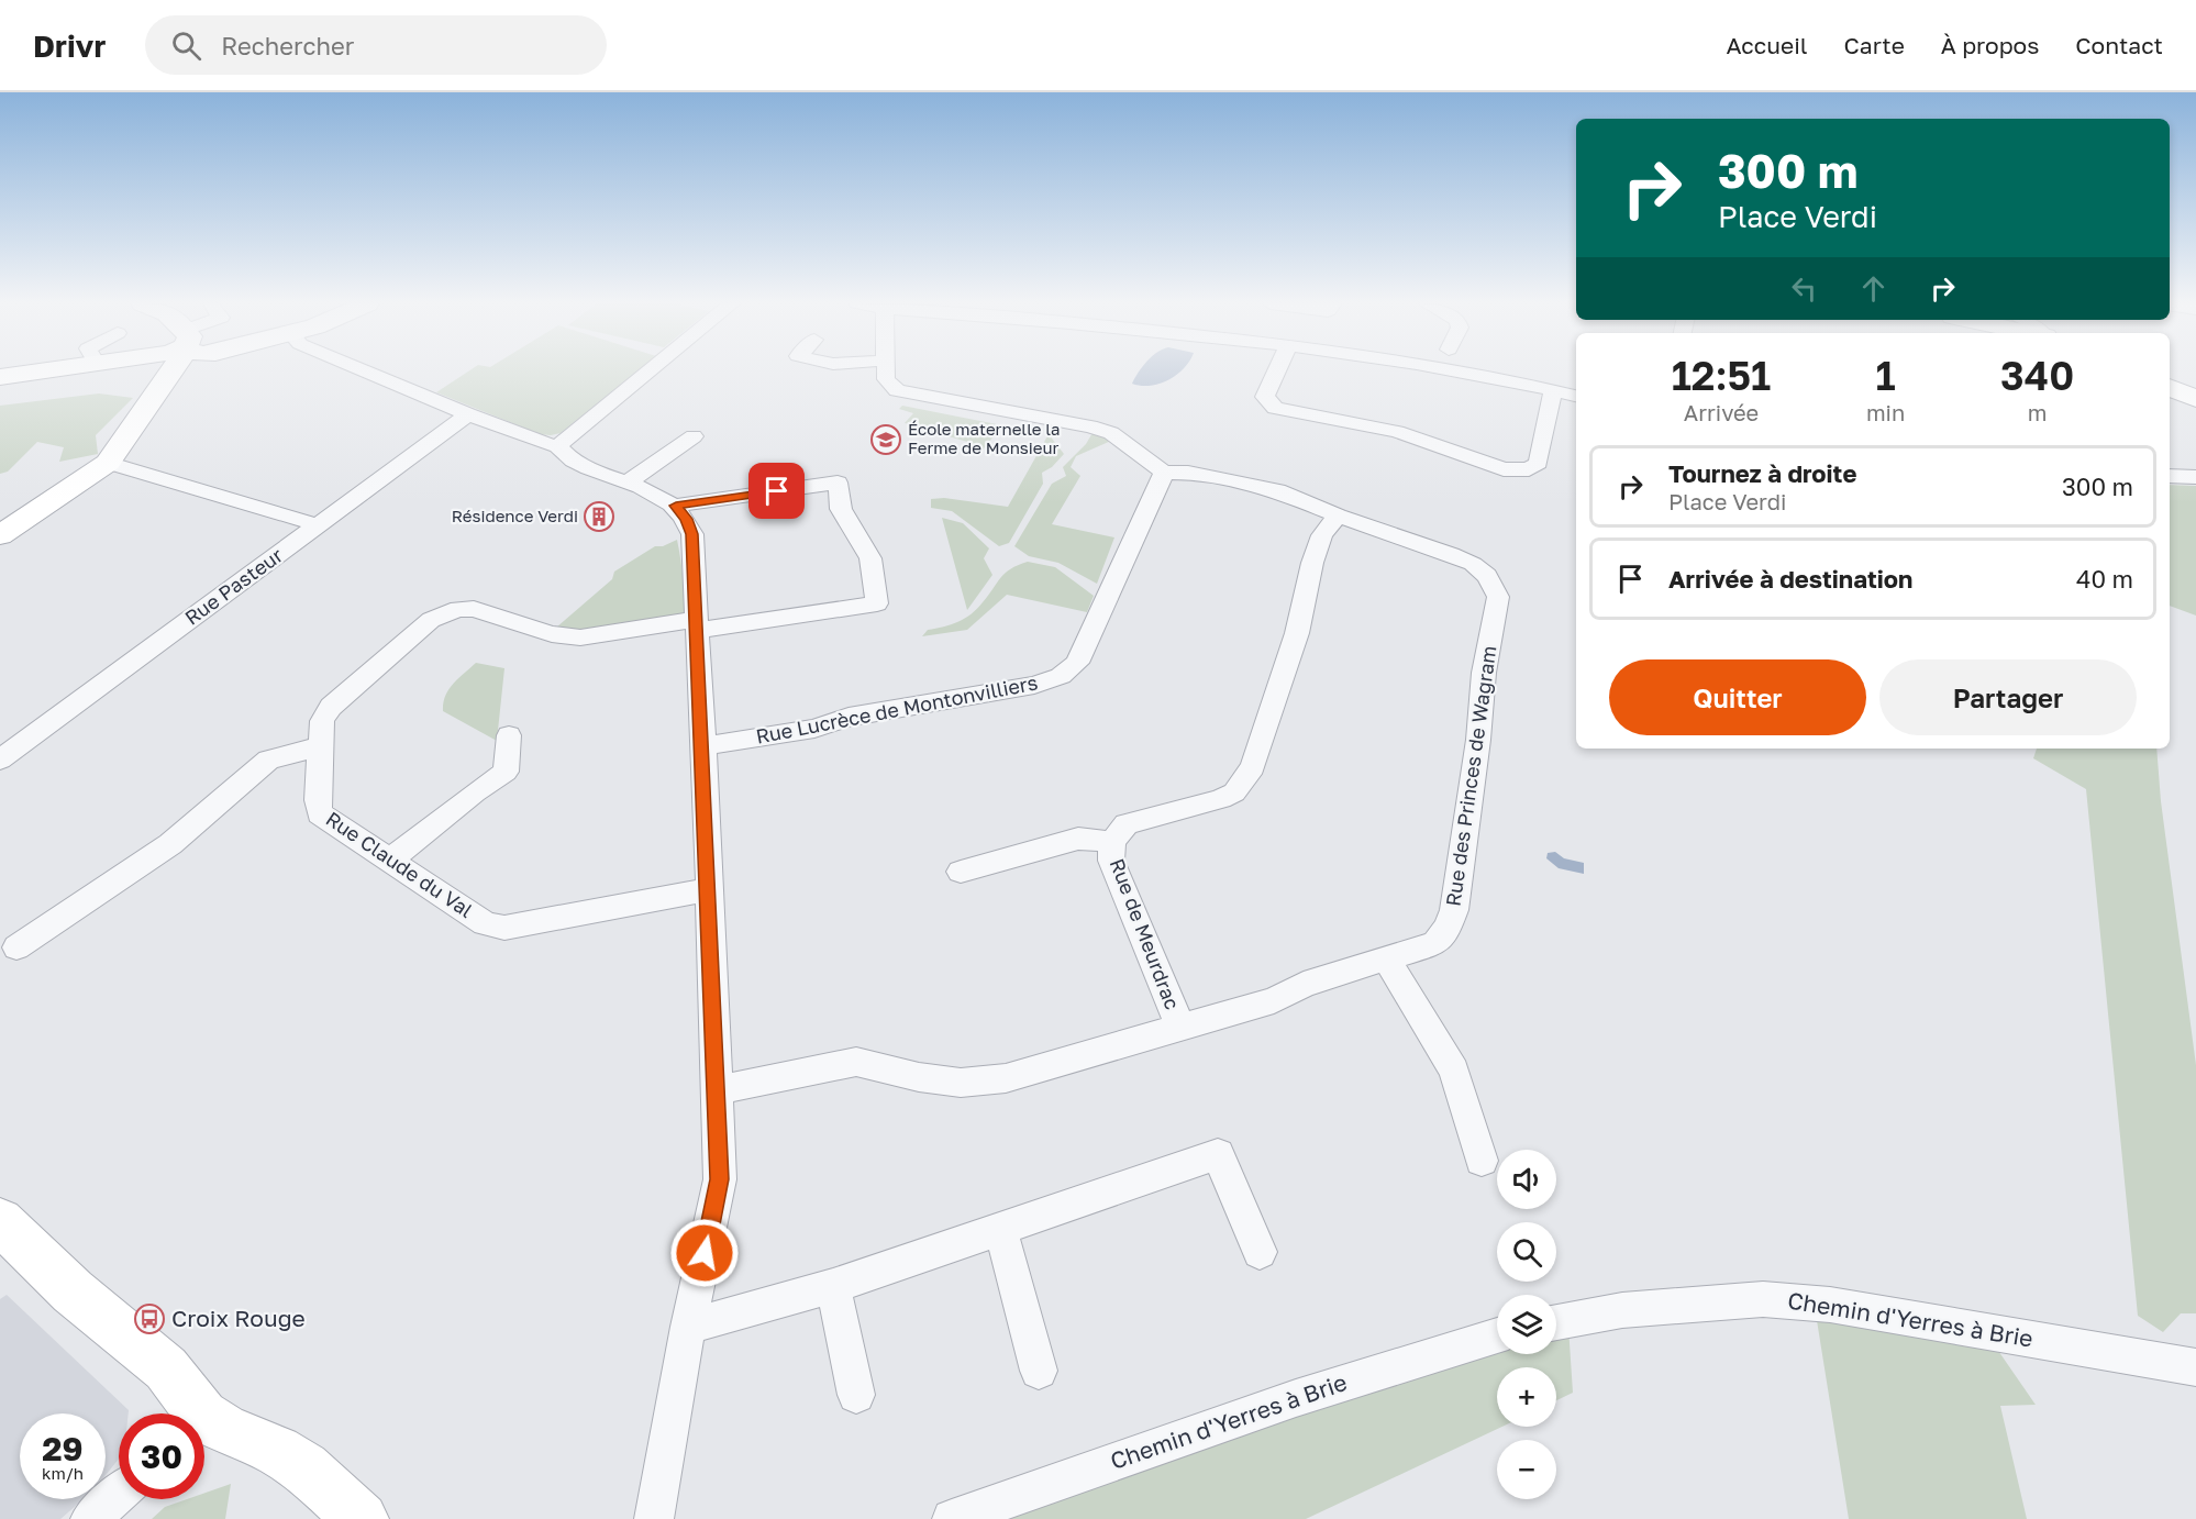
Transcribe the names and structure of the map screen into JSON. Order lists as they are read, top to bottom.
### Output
{
  "streets": {
    "street": [
      "Rue Pasteur",
      "Rue Lucrèce de Montonvilliers",
      "Rue des Princes de Wagram",
      "Rue Claude du Val",
      "Rue de Meurdrac",
      "Chemin d'Yerres à Brie"
    ]
  },
  "crossings": [
    ["Rue Lucrèce de Montonvilliers", "Rue des Princes de Wagram"],
    ["Rue des Princes de Wagram", "Rue de Meurdrac"]
  ],
  "places": {
    "school or university": ["École maternelle la Ferme de Monsieur"],
    "building": ["Résidence Verdi"],
    "bus stop": ["Croix Rouge"]
  },
  "page": {
    "header": "Drivr",
    "search": "Rechercher",
    "nav": [
      "Accueil",
      "Carte",
      "À propos",
      "Contact"
    ],
    "turn": ["300 m", "Place Verdi"],
    "eta": [
      "12:51",
      "Arrivée",
      "1",
      "min",
      "340",
      "m"
    ],
    "list": [
      {
        "name": "Tournez à droite",
        "note": "Place Verdi",
        "value": "300 m"
      },
      {
        "name": "Arrivée à destination",
        "value": "40 m"
      }
    ],
    "buttons": ["Quitter", "Partager"],
    "map_buttons": ["+", "−"],
    "speed": "29 km/h",
    "limit": "30"
  }
}
